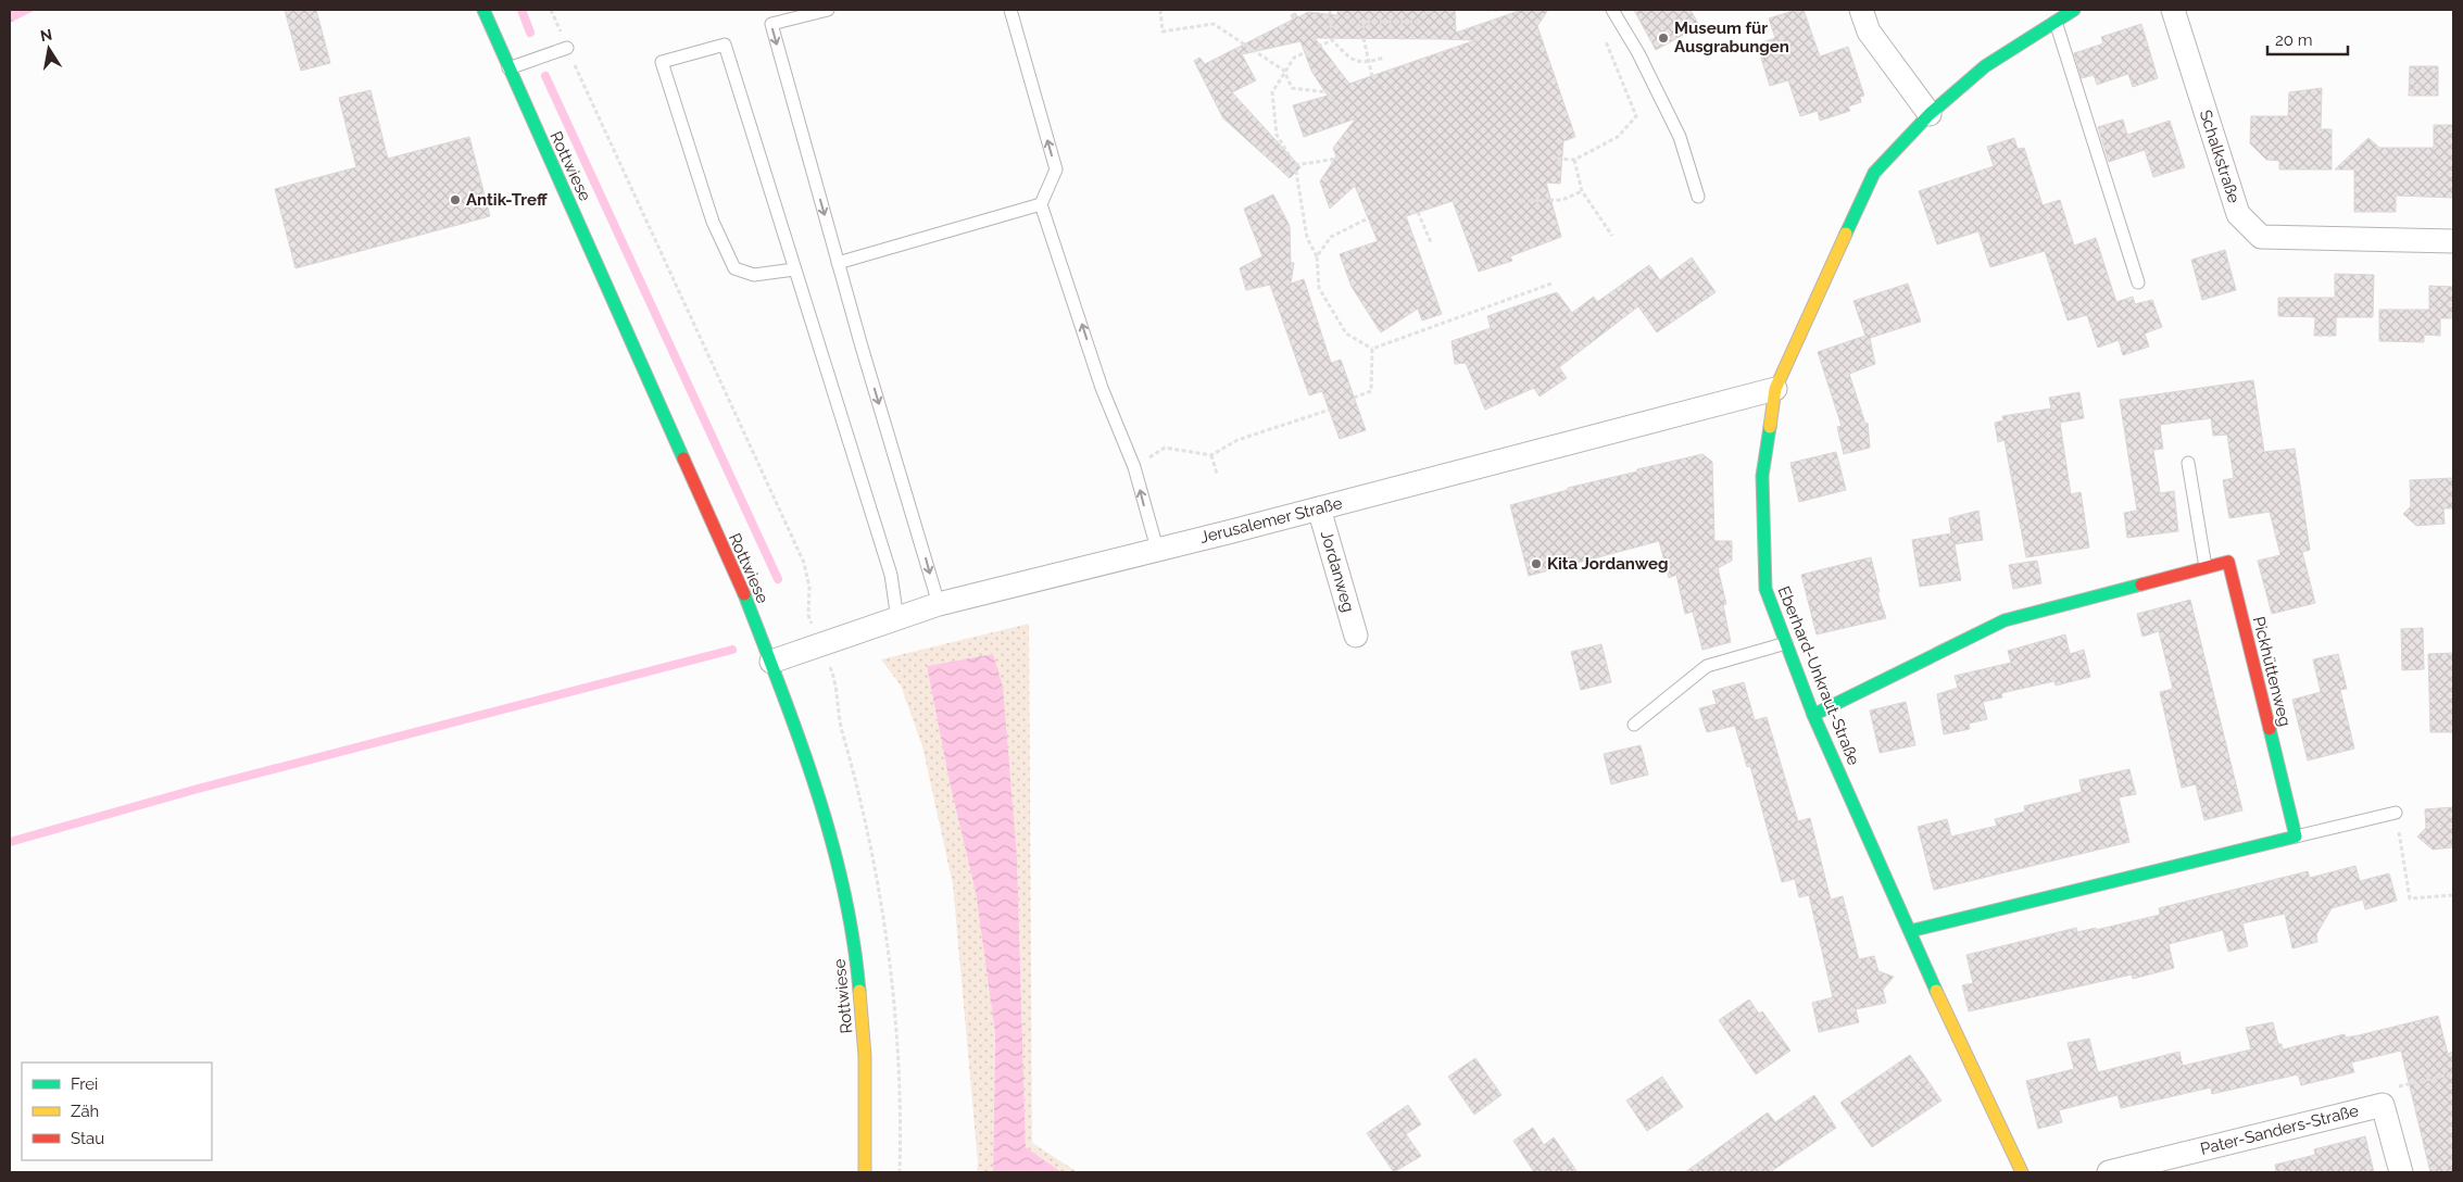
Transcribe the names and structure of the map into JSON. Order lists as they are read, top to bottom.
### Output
{
  "streets": {
    "street": [
      "Schalkstraße",
      "Rottwiese",
      "Jerusalemer Straße",
      "Jordanweg",
      "Pickhüttenweg",
      "Eberhard-Unkraut-Straße",
      "Pater-Sanders-Straße"
    ]
  },
  "crossings": [
    ["Rottwiese", "Jerusalemer Straße"],
    ["Jerusalemer Straße", "Jordanweg"],
    ["Jerusalemer Straße", "Eberhard-Unkraut-Straße"],
    ["Pickhüttenweg", "Eberhard-Unkraut-Straße"]
  ],
  "places": ["Museum für Ausgrabungen", "Antik-Treff", "Kita Jordanweg"],
  "legend": ["Frei", "Zäh", "Stau"],
  "scale_bar": "20 m",
  "north": "top"
}
